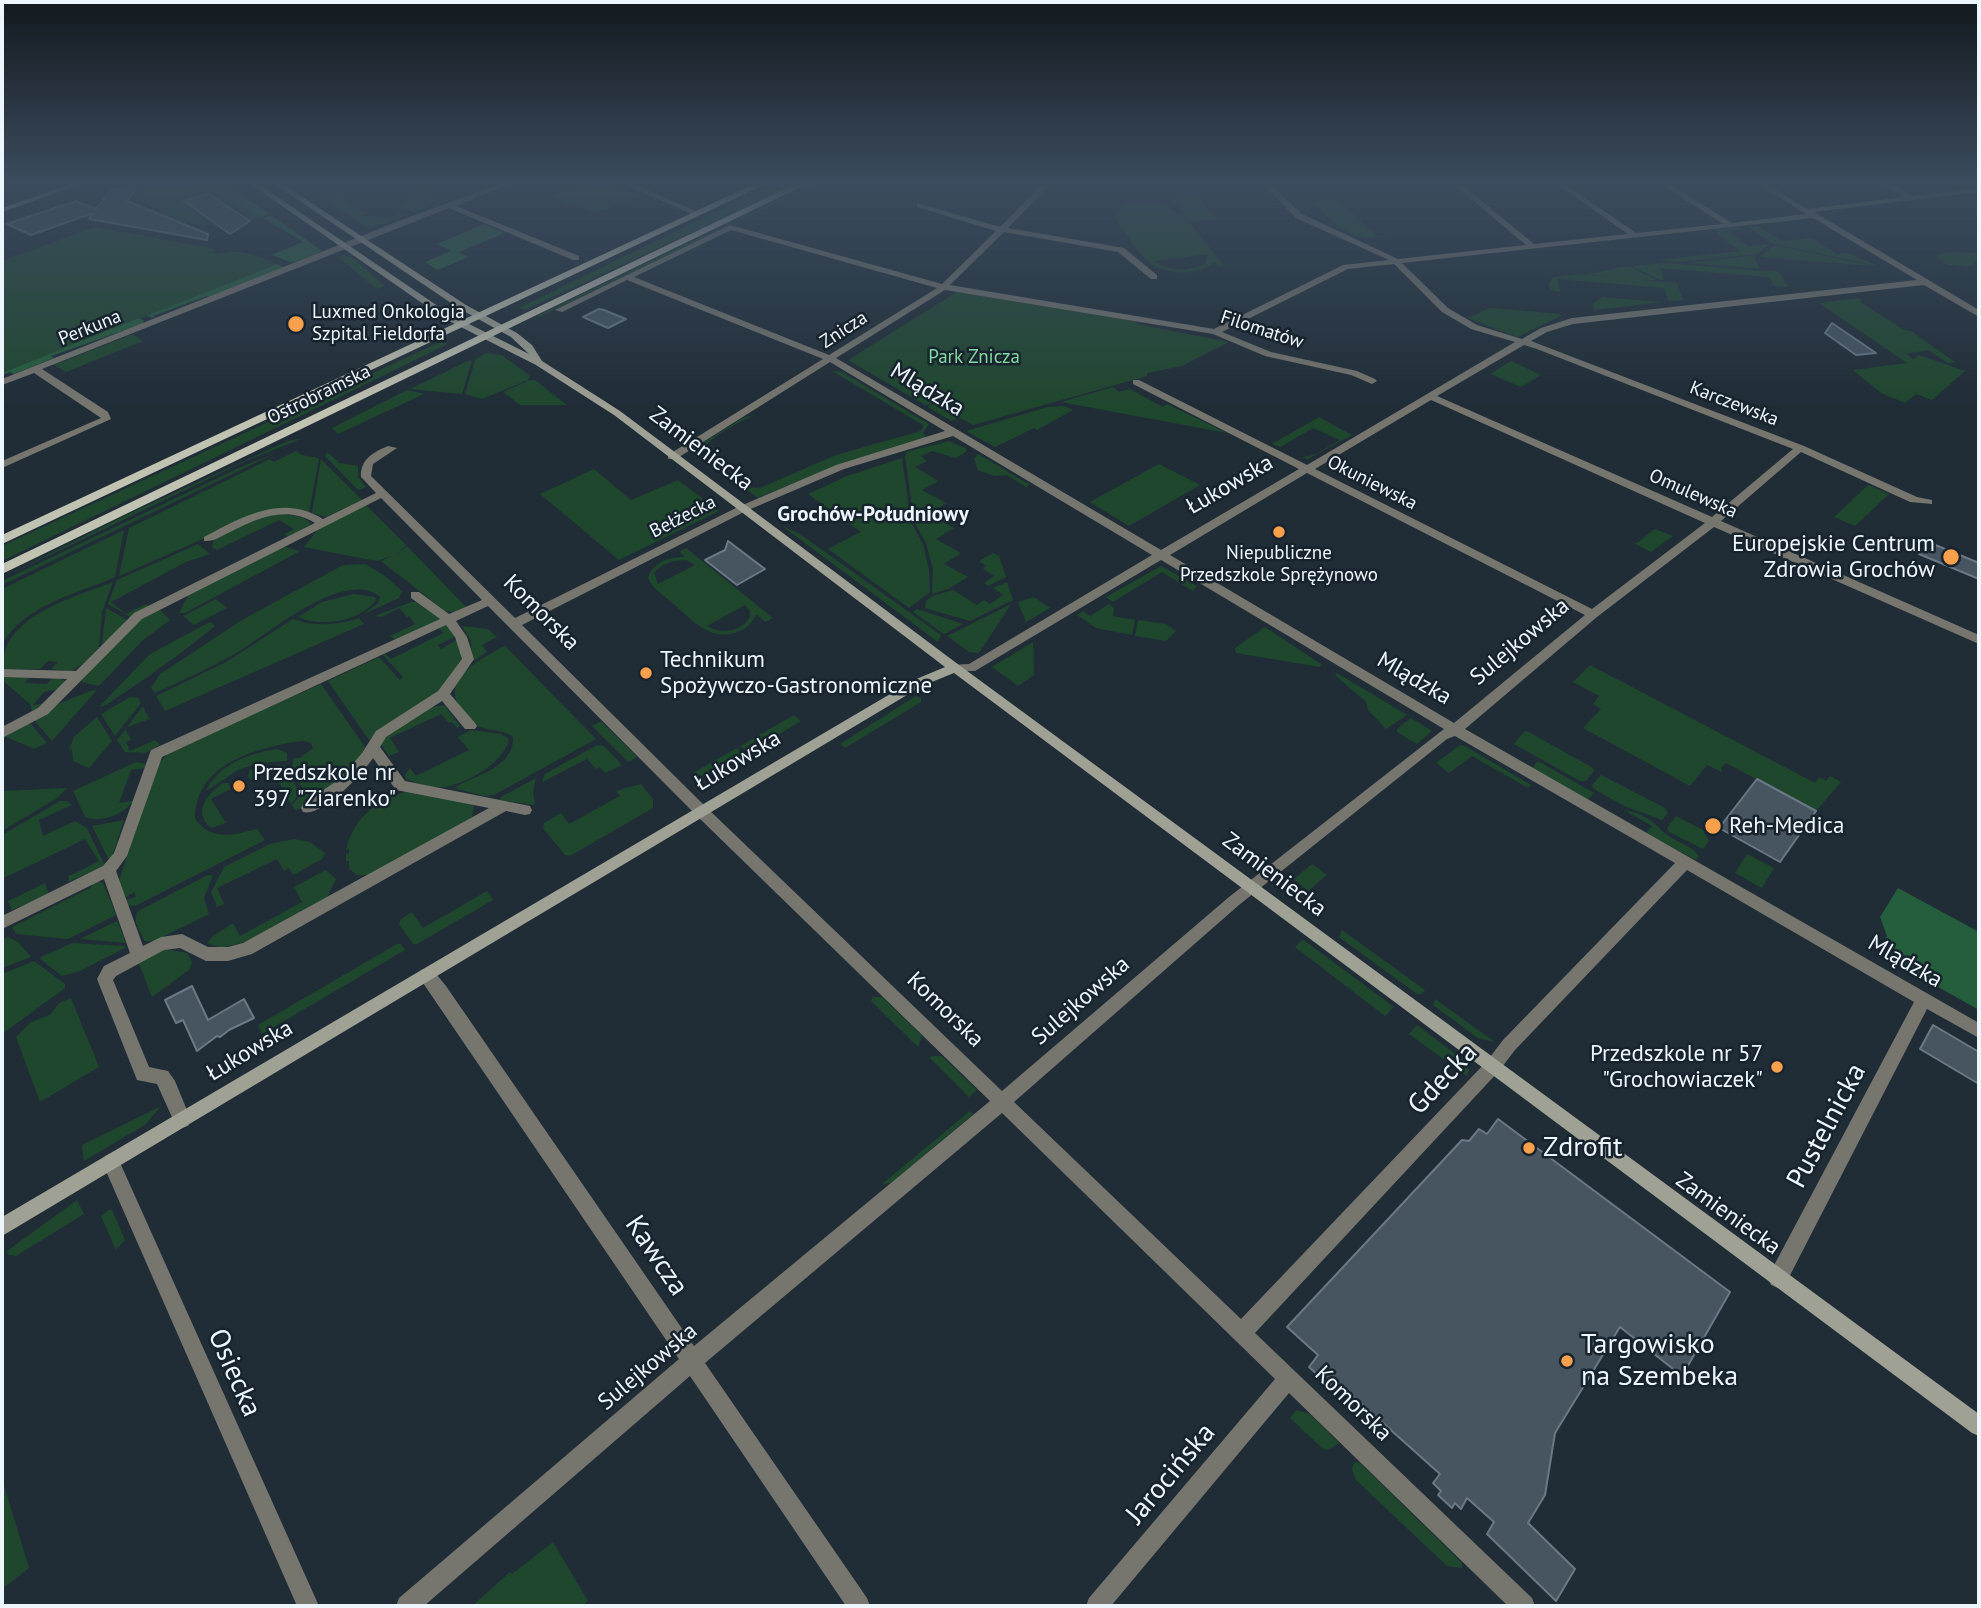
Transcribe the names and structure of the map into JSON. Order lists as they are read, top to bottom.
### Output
{
  "streets": {
    "main road": ["Ostrobramska"],
    "street": [
      "Perkuna",
      "Znicza",
      "Filomatów",
      "Mlądzka",
      "Karczewska",
      "Zamieniecka",
      "Okuniewska",
      "Łukowska",
      "Omulewska",
      "Bełżecka",
      "Komorska",
      "Sulejkowska",
      "Gdecka",
      "Pustelnicka",
      "Kawcza",
      "Osiecka",
      "Jarocińska"
    ]
  },
  "crossings": [
    ["Znicza", "Filomatów"],
    ["Znicza", "Mlądzka"],
    ["Znicza", "Zamieniecka"],
    ["Filomatów", "Mlądzka"],
    ["Mlądzka", "Łukowska"],
    ["Mlądzka", "Bełżecka"],
    ["Mlądzka", "Sulejkowska"],
    ["Mlądzka", "Gdecka"],
    ["Mlądzka", "Pustelnicka"],
    ["Ostrobramska", "Zamieniecka"],
    ["Karczewska", "Łukowska"],
    ["Karczewska", "Sulejkowska"],
    ["Zamieniecka", "Łukowska"],
    ["Zamieniecka", "Bełżecka"],
    ["Zamieniecka", "Sulejkowska"],
    ["Zamieniecka", "Gdecka"],
    ["Zamieniecka", "Pustelnicka"],
    ["Okuniewska", "Łukowska"],
    ["Okuniewska", "Sulejkowska"],
    ["Łukowska", "Omulewska"],
    ["Łukowska", "Komorska"],
    ["Łukowska", "Kawcza"],
    ["Łukowska", "Osiecka"],
    ["Omulewska", "Sulejkowska"],
    ["Bełżecka", "Komorska"],
    ["Komorska", "Sulejkowska"],
    ["Komorska", "Gdecka"],
    ["Komorska", "Jarocińska"],
    ["Sulejkowska", "Kawcza"]
  ],
  "districts": ["Grochów-Południowy"],
  "parks": ["Park Znicza"],
  "places": [
    "Luxmed Onkologia Szpital Fieldorfa",
    "Niepubliczne Przedszkole Sprężynowo",
    "Europejskie Centrum Zdrowia Grochów",
    "Technikum Spożywczo-Gastronomiczne",
    "Przedszkole nr 397 \"Ziarenko\"",
    "Reh-Medica",
    "Przedszkole nr 57 \"Grochowiaczek\"",
    "Zdrofit",
    "Targowisko na Szembeka"
  ]
}
